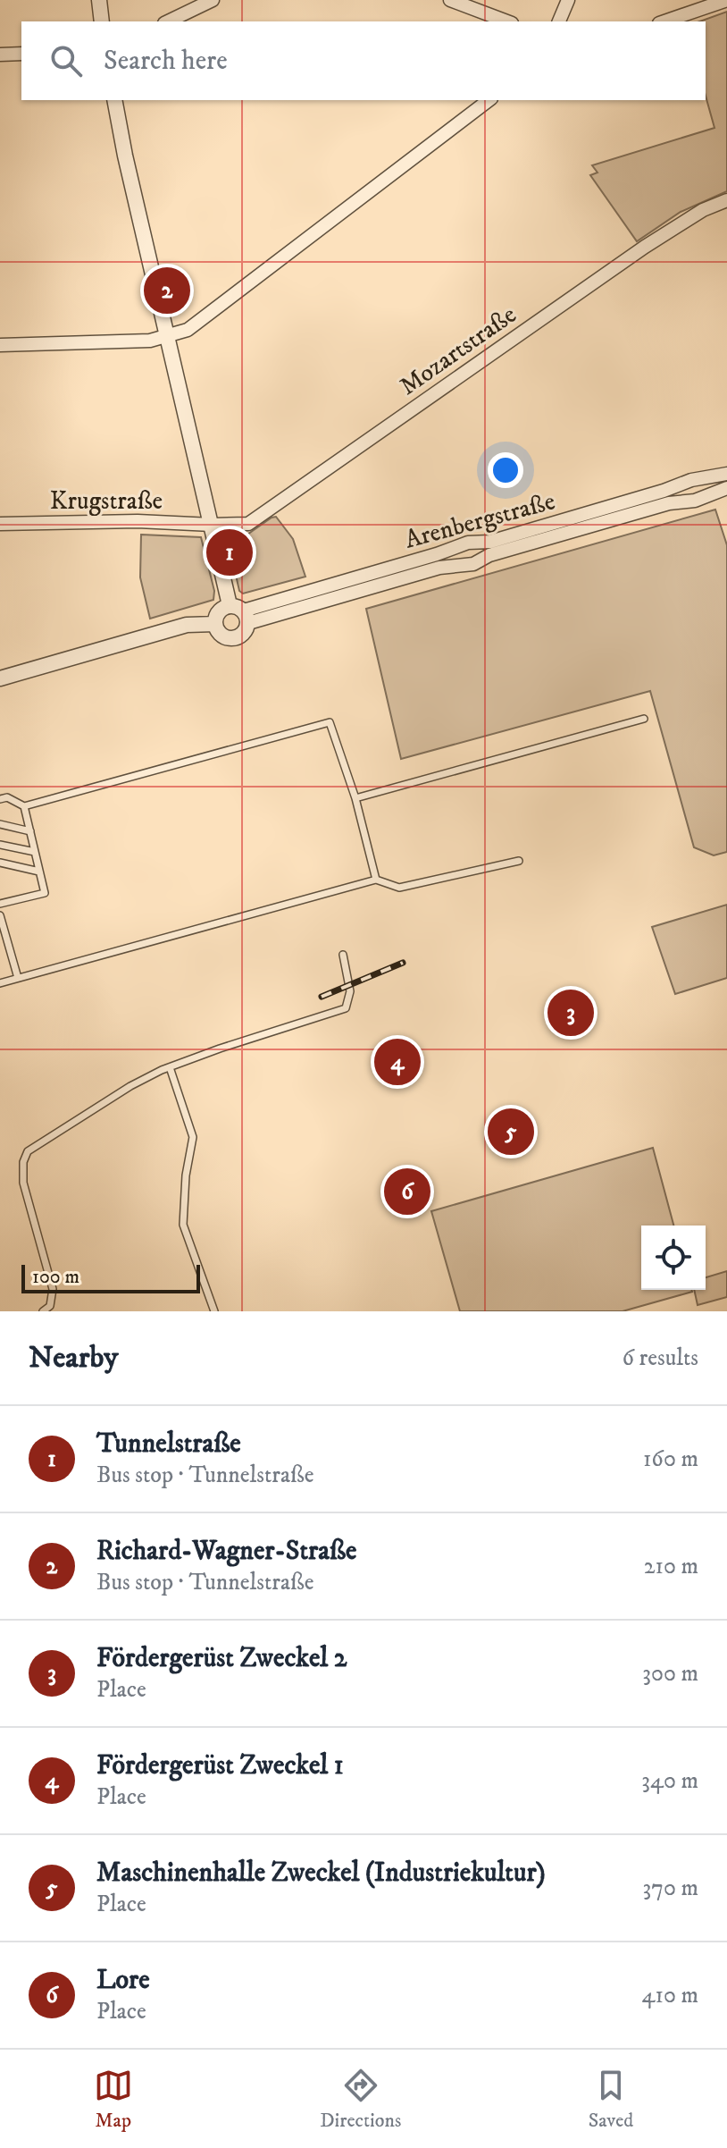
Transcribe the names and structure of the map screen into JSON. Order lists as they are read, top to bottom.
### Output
{
  "streets": {
    "street": ["Mozartstraße", "Krugstraße", "Arenbergstraße"]
  },
  "crossings": [
    ["Mozartstraße", "Krugstraße"]
  ],
  "scale_bar": "100 m",
  "page": {
    "search": "Search here",
    "pins": [
      "2",
      "1",
      "3",
      "4",
      "5",
      "6"
    ],
    "scale": "100 m",
    "heading": ["Nearby", "6 results"],
    "list": [
      {
        "mark": "1",
        "name": "Tunnelstraße",
        "note": "Bus stop · Tunnelstraße",
        "value": "160 m"
      },
      {
        "mark": "2",
        "name": "Richard-Wagner-Straße",
        "note": "Bus stop · Tunnelstraße",
        "value": "210 m"
      },
      {
        "mark": "3",
        "name": "Fördergerüst Zweckel 2",
        "note": "Place",
        "value": "300 m"
      },
      {
        "mark": "4",
        "name": "Fördergerüst Zweckel 1",
        "note": "Place",
        "value": "340 m"
      },
      {
        "mark": "5",
        "name": "Maschinenhalle Zweckel (Industriekultur)",
        "note": "Place",
        "value": "370 m"
      },
      {
        "mark": "6",
        "name": "Lore",
        "note": "Place",
        "value": "410 m"
      }
    ],
    "nav": ["Map", "Directions", "Saved"]
  }
}
